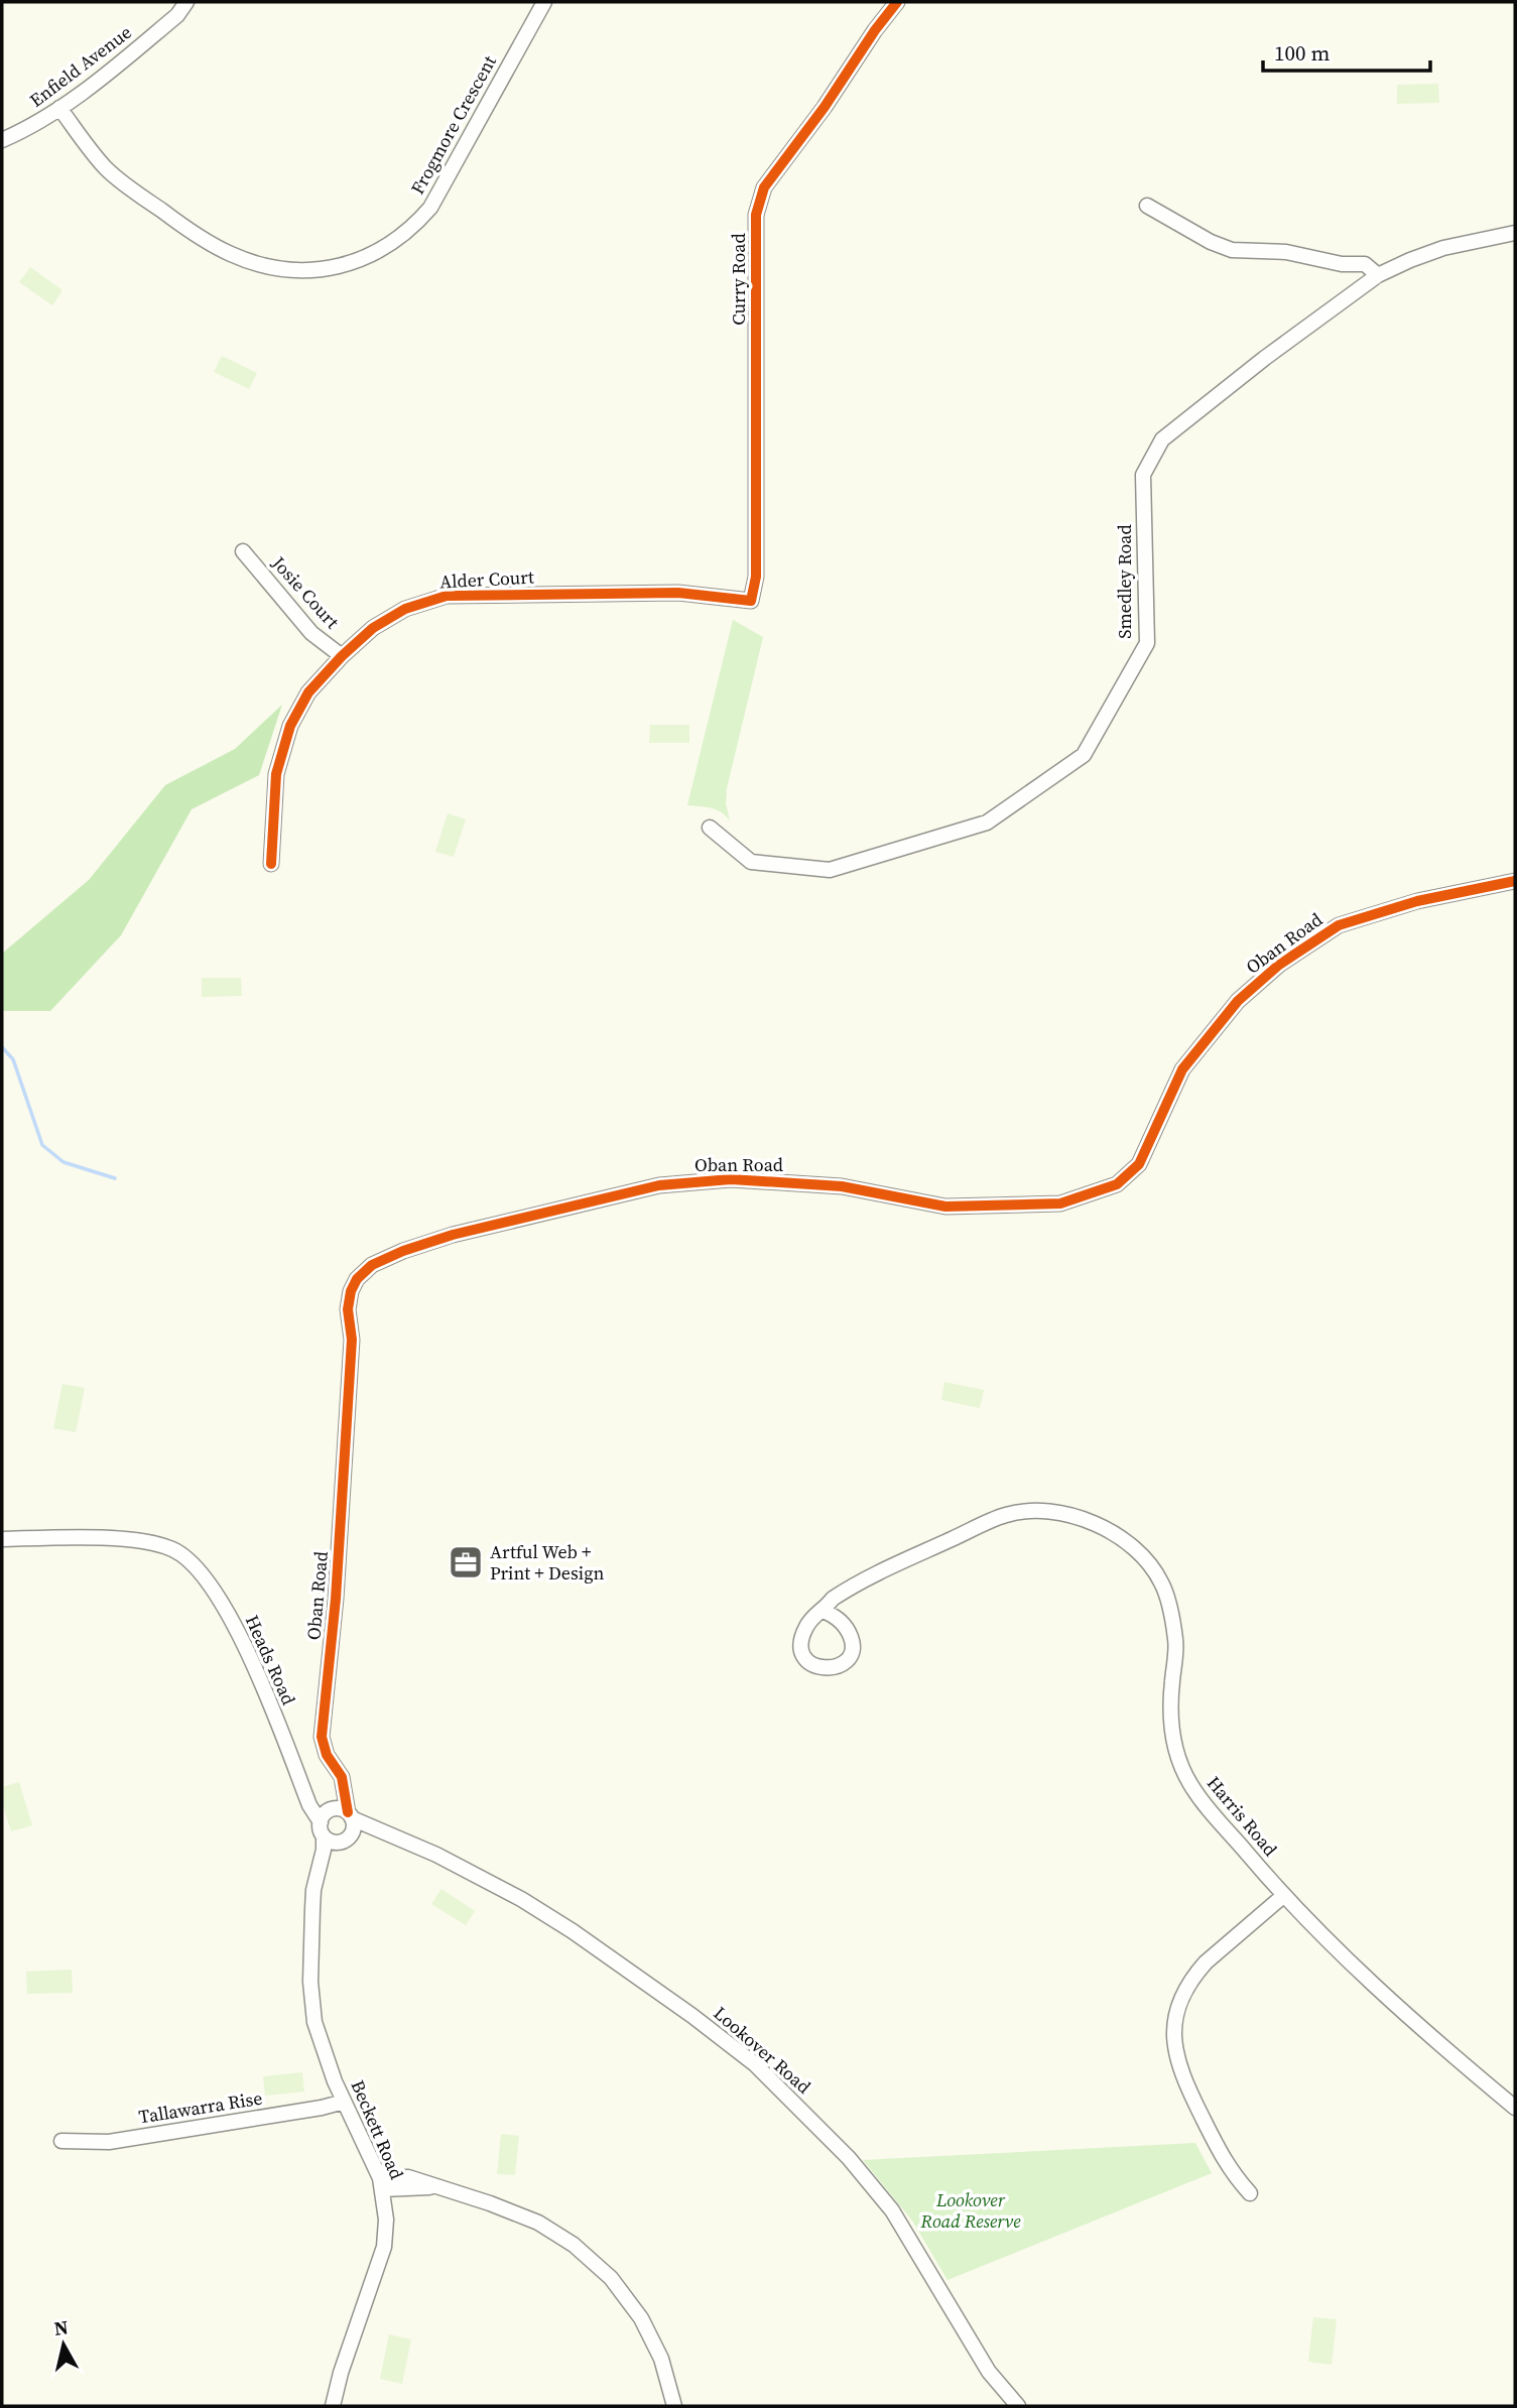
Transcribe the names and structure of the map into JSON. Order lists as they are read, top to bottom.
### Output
{
  "streets": {
    "street": [
      "Enfield Avenue",
      "Frogmore Crescent",
      "Curry Road",
      "Alder Court",
      "Smedley Road",
      "Josie Court",
      "Oban Road",
      "Heads Road",
      "Harris Road",
      "Lookover Road",
      "Tallawarra Rise",
      "Beckett Road"
    ]
  },
  "crossings": [
    ["Enfield Avenue", "Frogmore Crescent"],
    ["Curry Road", "Alder Court"],
    ["Alder Court", "Josie Court"],
    ["Oban Road", "Lookover Road"],
    ["Oban Road", "Beckett Road"],
    ["Heads Road", "Beckett Road"],
    ["Lookover Road", "Beckett Road"],
    ["Tallawarra Rise", "Beckett Road"]
  ],
  "parks": ["Lookover Road Reserve"],
  "places": {
    "office": ["Artful Web + Print + Design"]
  },
  "scale_bar": "100 m",
  "north": "top"
}
